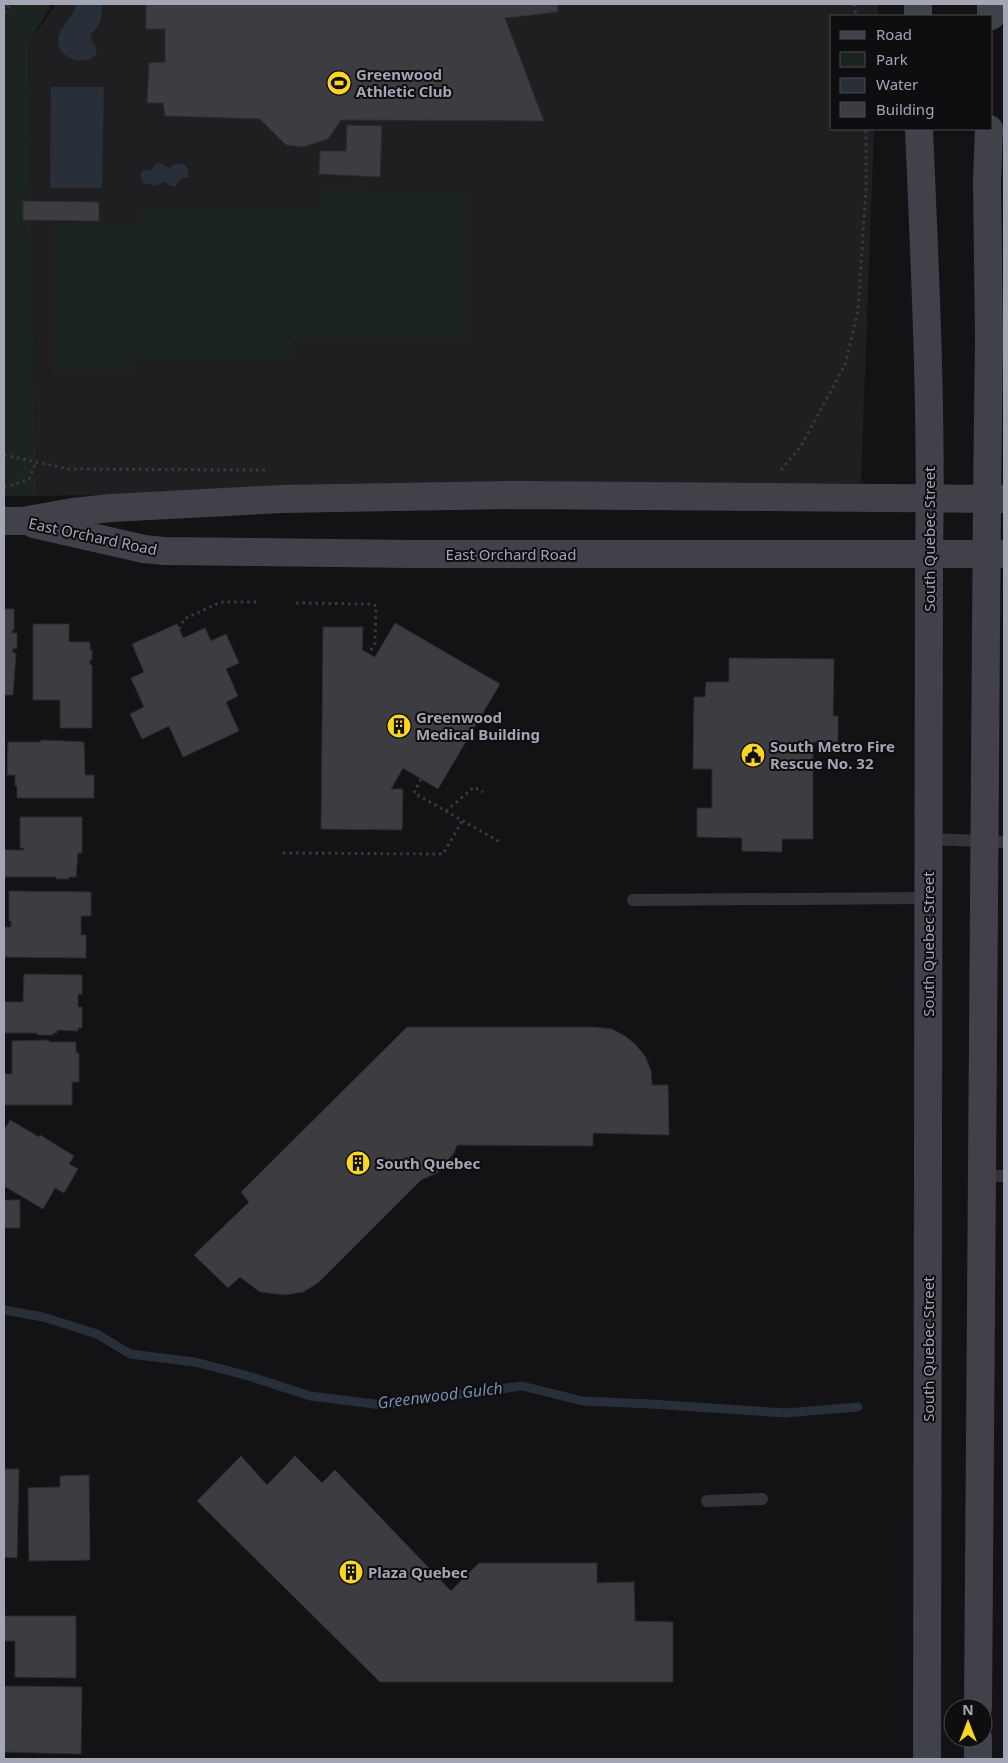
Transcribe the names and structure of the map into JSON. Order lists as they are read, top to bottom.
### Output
{
  "streets": {
    "main road": ["East Orchard Road", "South Quebec Street"]
  },
  "crossings": [
    ["East Orchard Road", "South Quebec Street"]
  ],
  "water": ["Greenwood Gulch"],
  "places": {
    "sports": ["Greenwood Athletic Club"],
    "building": ["Greenwood Medical Building", "South Quebec", "Plaza Quebec"],
    "public building": ["South Metro Fire Rescue No. 32"]
  },
  "legend": [
    "Road",
    "Park",
    "Water",
    "Building"
  ],
  "north": "top"
}
